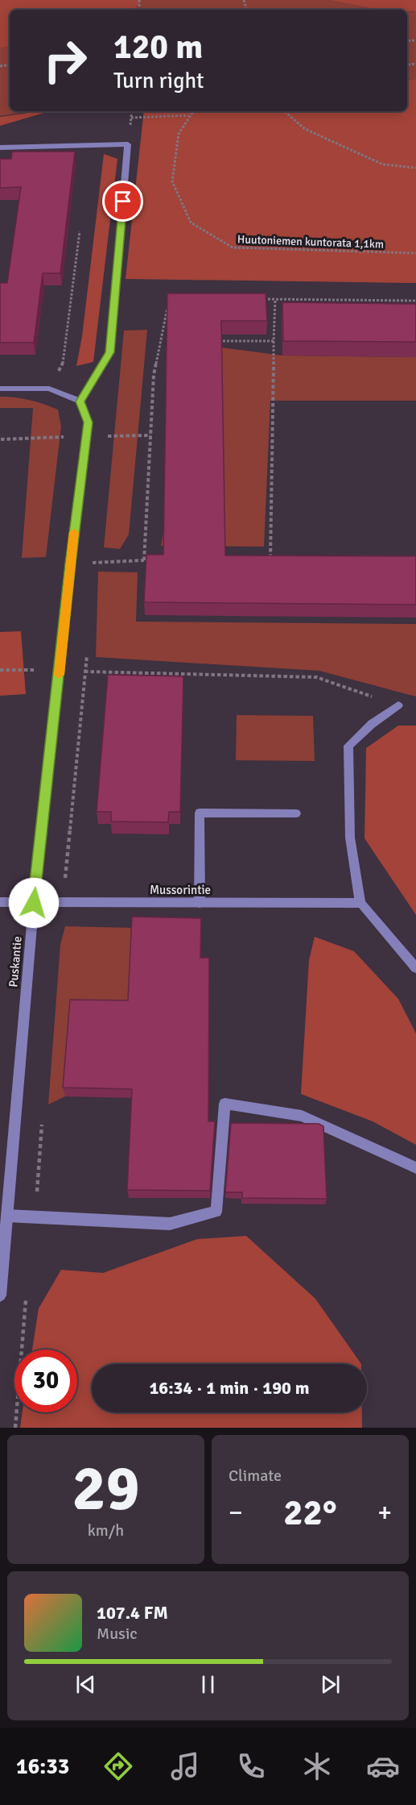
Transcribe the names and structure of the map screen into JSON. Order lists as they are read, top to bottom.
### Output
{
  "streets": {
    "street": ["Mussorintie", "Puskantie"],
    "path": ["Huutoniemen kuntorata 1,1km"]
  },
  "crossings": [
    ["Mussorintie", "Puskantie"]
  ],
  "page": {
    "turn": ["120 m", "Turn right"],
    "limit": "30",
    "trip": "16:34 · 1 min · 190 m",
    "tile": [
      ["29", "km/h"],
      "Climate"
    ],
    "heat": ["−", "22°", "+"],
    "song": ["107.4 FM", "Music"],
    "tabs": "16:33"
  }
}
